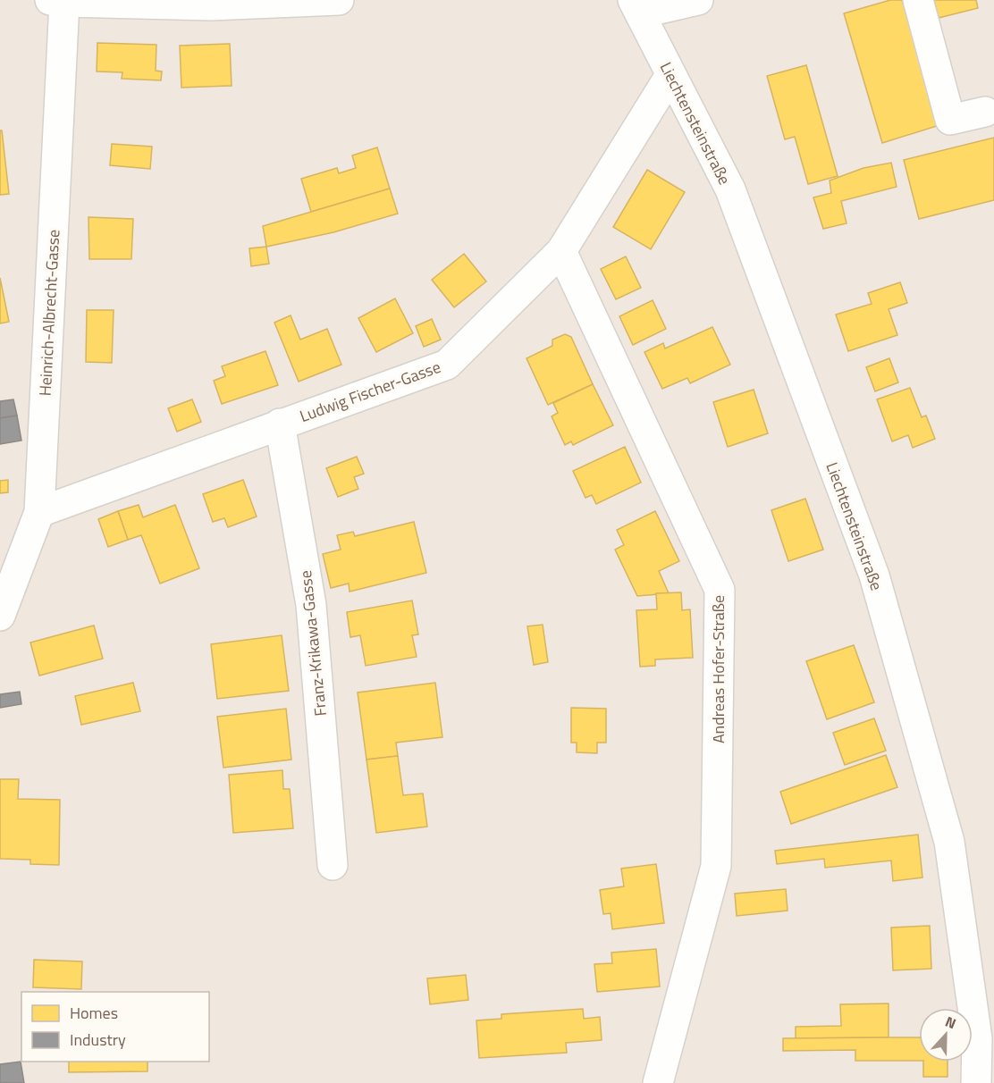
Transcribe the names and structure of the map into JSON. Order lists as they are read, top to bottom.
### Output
{
  "streets": {
    "street": [
      "Liechtensteinstraße",
      "Heinrich-Albrecht-Gasse",
      "Ludwig Fischer-Gasse",
      "Franz-Krikawa-Gasse",
      "Andreas Hofer-Straße"
    ]
  },
  "crossings": [
    ["Liechtensteinstraße", "Ludwig Fischer-Gasse"],
    ["Heinrich-Albrecht-Gasse", "Ludwig Fischer-Gasse"],
    ["Ludwig Fischer-Gasse", "Franz-Krikawa-Gasse"],
    ["Ludwig Fischer-Gasse", "Andreas Hofer-Straße"]
  ],
  "legend": ["Homes", "Industry"],
  "north": "top"
}
